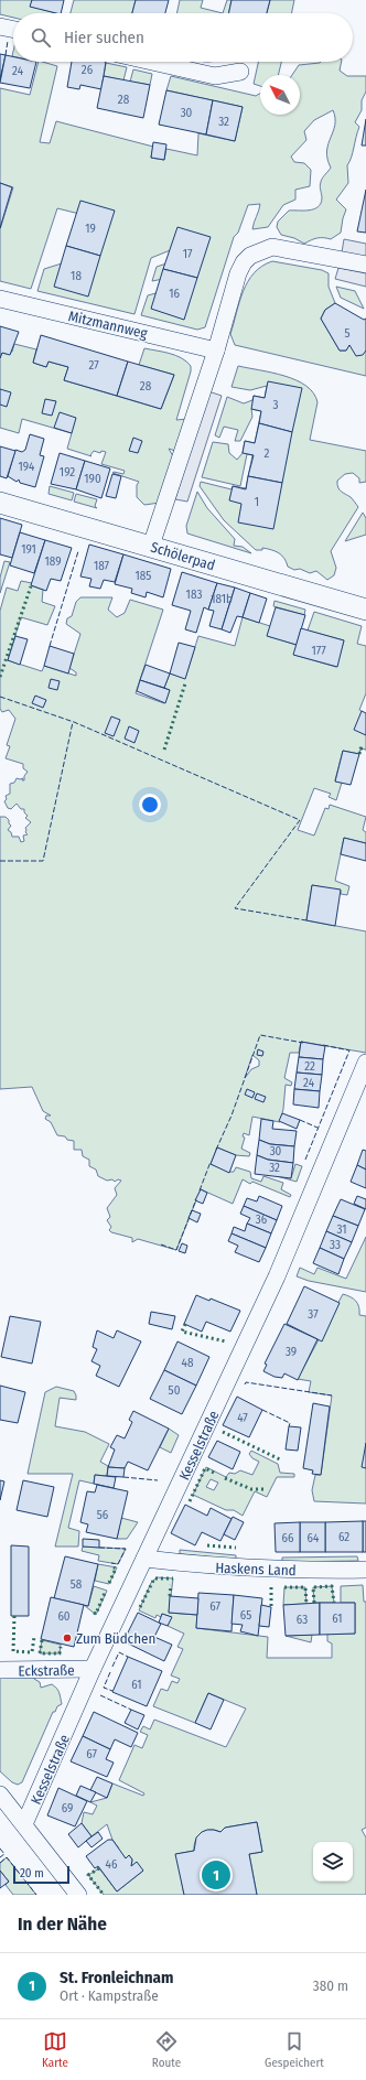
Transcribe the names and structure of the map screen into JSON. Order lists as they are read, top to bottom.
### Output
{
  "streets": {
    "street": [
      "Mitzmannweg",
      "Schölerpad",
      "Kesselstraße",
      "Haskens Land",
      "Eckstraße"
    ]
  },
  "crossings": [
    ["Kesselstraße", "Haskens Land"],
    ["Kesselstraße", "Eckstraße"]
  ],
  "places": ["Zum Büdchen"],
  "house_numbers": [
    "26",
    "24",
    "28",
    "30",
    "32",
    "19",
    "17",
    "18",
    "16",
    "5",
    "27",
    "28",
    "3",
    "2",
    "194",
    "192",
    "190",
    "1",
    "191",
    "189",
    "187",
    "185",
    "183",
    "181b",
    "177",
    "22",
    "24",
    "30",
    "32",
    "36",
    "31",
    "33",
    "37",
    "39",
    "48",
    "50",
    "47",
    "56",
    "62",
    "66",
    "64",
    "58",
    "67",
    "65",
    "60",
    "61",
    "63",
    "61",
    "67",
    "69",
    "46"
  ],
  "scale_bar": "20 m",
  "north": "top left",
  "page": {
    "search": "Hier suchen",
    "pins": "1",
    "scale": "20 m",
    "heading": "In der Nähe",
    "list": [
      {
        "mark": "1",
        "name": "St. Fronleichnam",
        "note": "Ort · Kampstraße",
        "value": "380 m"
      }
    ],
    "nav": ["Karte", "Route", "Gespeichert"]
  }
}
